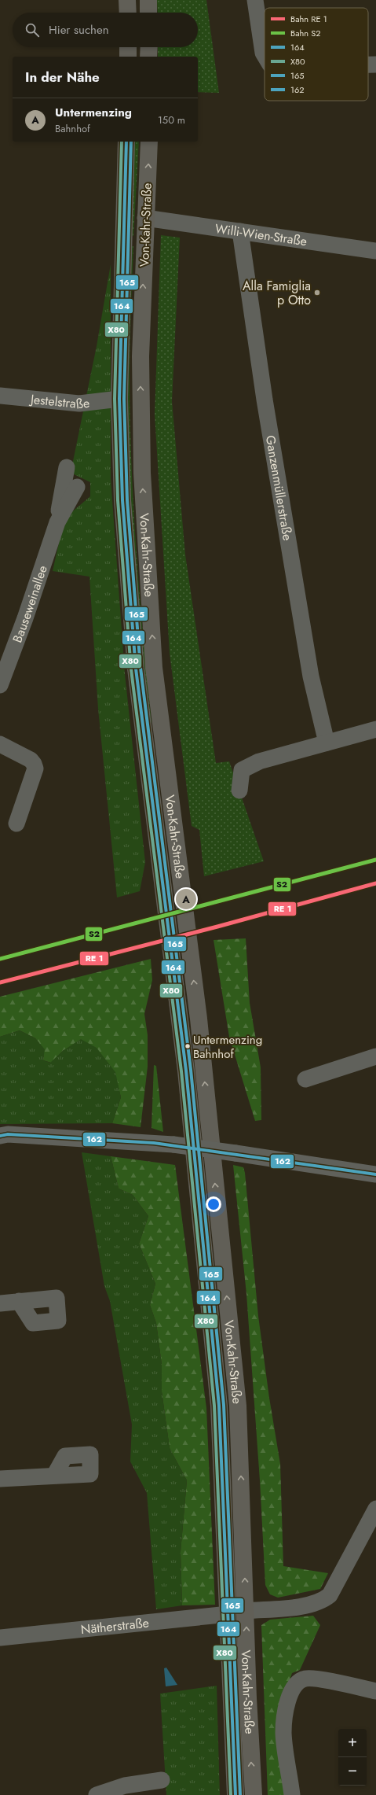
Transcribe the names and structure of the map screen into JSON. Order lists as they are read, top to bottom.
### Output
{
  "streets": {
    "main road": ["Von-Kahr-Straße"],
    "street": [
      "Willi-Wien-Straße",
      "Jestelstraße",
      "Ganzenmüllerstraße",
      "Bauseweinallee",
      "Nätherstraße"
    ]
  },
  "crossings": [
    ["Von-Kahr-Straße", "Willi-Wien-Straße"],
    ["Von-Kahr-Straße", "Jestelstraße"],
    ["Von-Kahr-Straße", "Nätherstraße"],
    ["Willi-Wien-Straße", "Ganzenmüllerstraße"]
  ],
  "places": ["Alla Famiglia p Otto", "Untermenzing Bahnhof"],
  "lines": [
    "transit line 164",
    "transit line X80",
    "transit line 165",
    "rail line S2",
    "transit line 162"
  ],
  "legend": [
    "Bahn RE 1",
    "Bahn S2",
    "164",
    "X80",
    "165",
    "162"
  ],
  "page": {
    "search": "Hier suchen",
    "heading": "In der Nähe",
    "list": [
      {
        "mark": "A",
        "name": "Untermenzing",
        "note": "Bahnhof",
        "value": "150 m"
      }
    ],
    "pins": "A",
    "map_buttons": ["+", "−"]
  }
}
